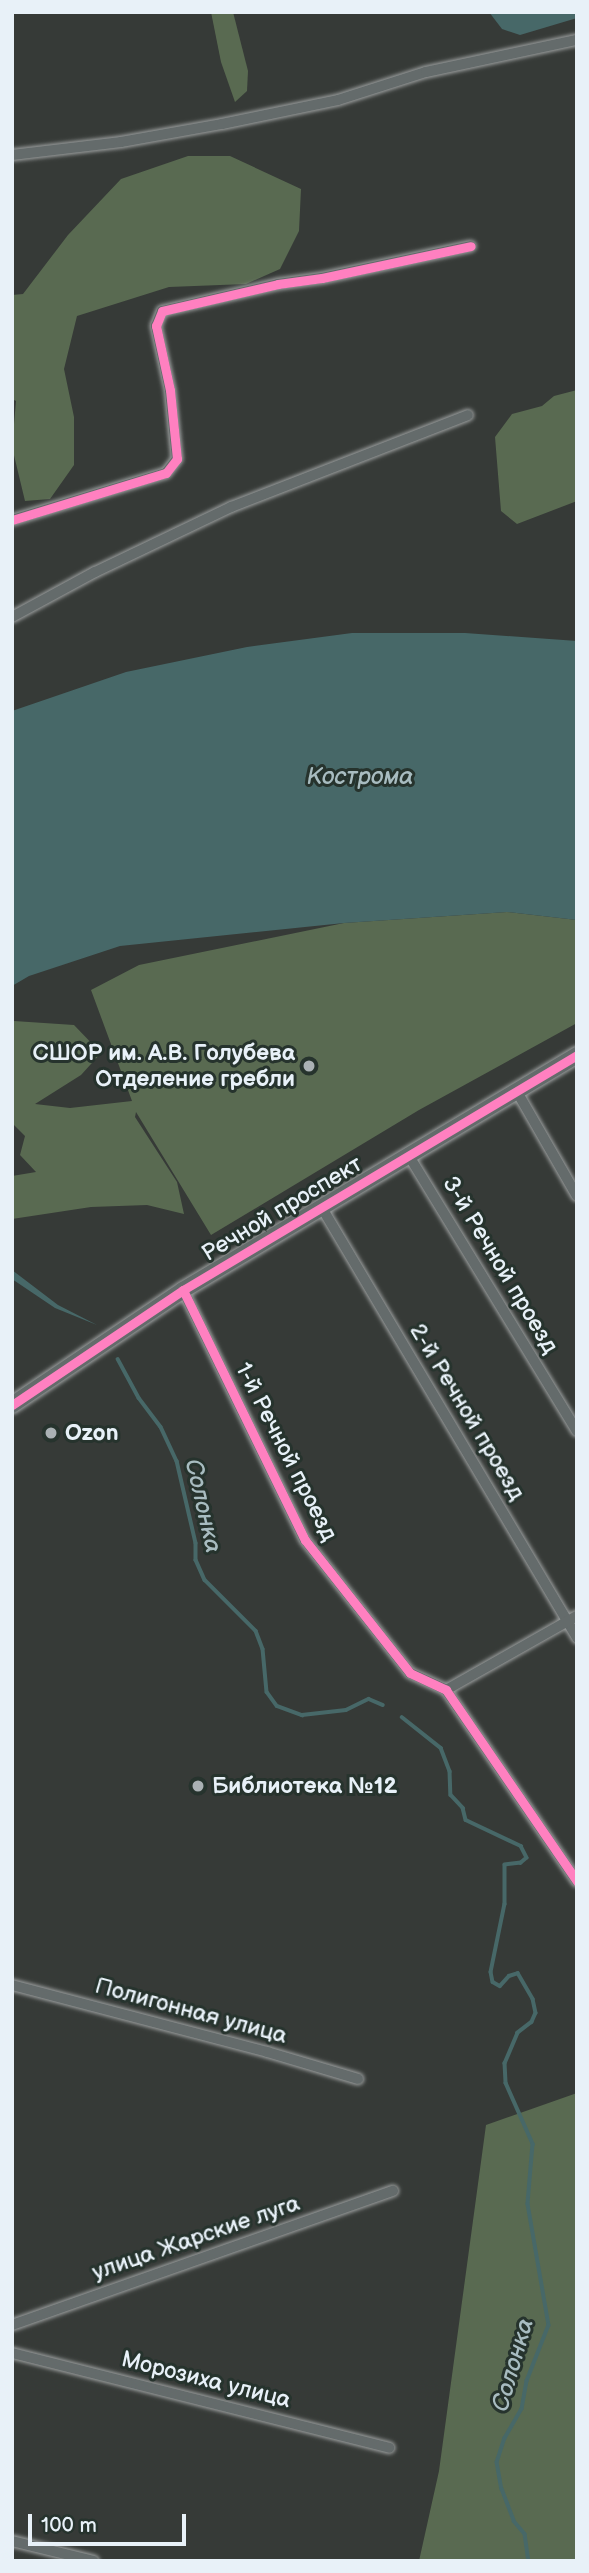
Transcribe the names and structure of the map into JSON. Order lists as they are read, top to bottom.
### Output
{
  "streets": {
    "street": [
      "Речной проспект",
      "3-й Речной проезд",
      "2-й Речной проезд",
      "1-й Речной проезд",
      "Полигонная улица",
      "улица Жарские луга",
      "Морозиха улица"
    ]
  },
  "crossings": [
    ["Речной проспект", "3-й Речной проезд"],
    ["Речной проспект", "2-й Речной проезд"],
    ["Речной проспект", "1-й Речной проезд"]
  ],
  "water": ["Кострома", "Солонка"],
  "places": ["СШОР им. А.В. Голубева Отделение гребли", "Ozon", "Библиотека №12"],
  "scale_bar": "100 m"
}
